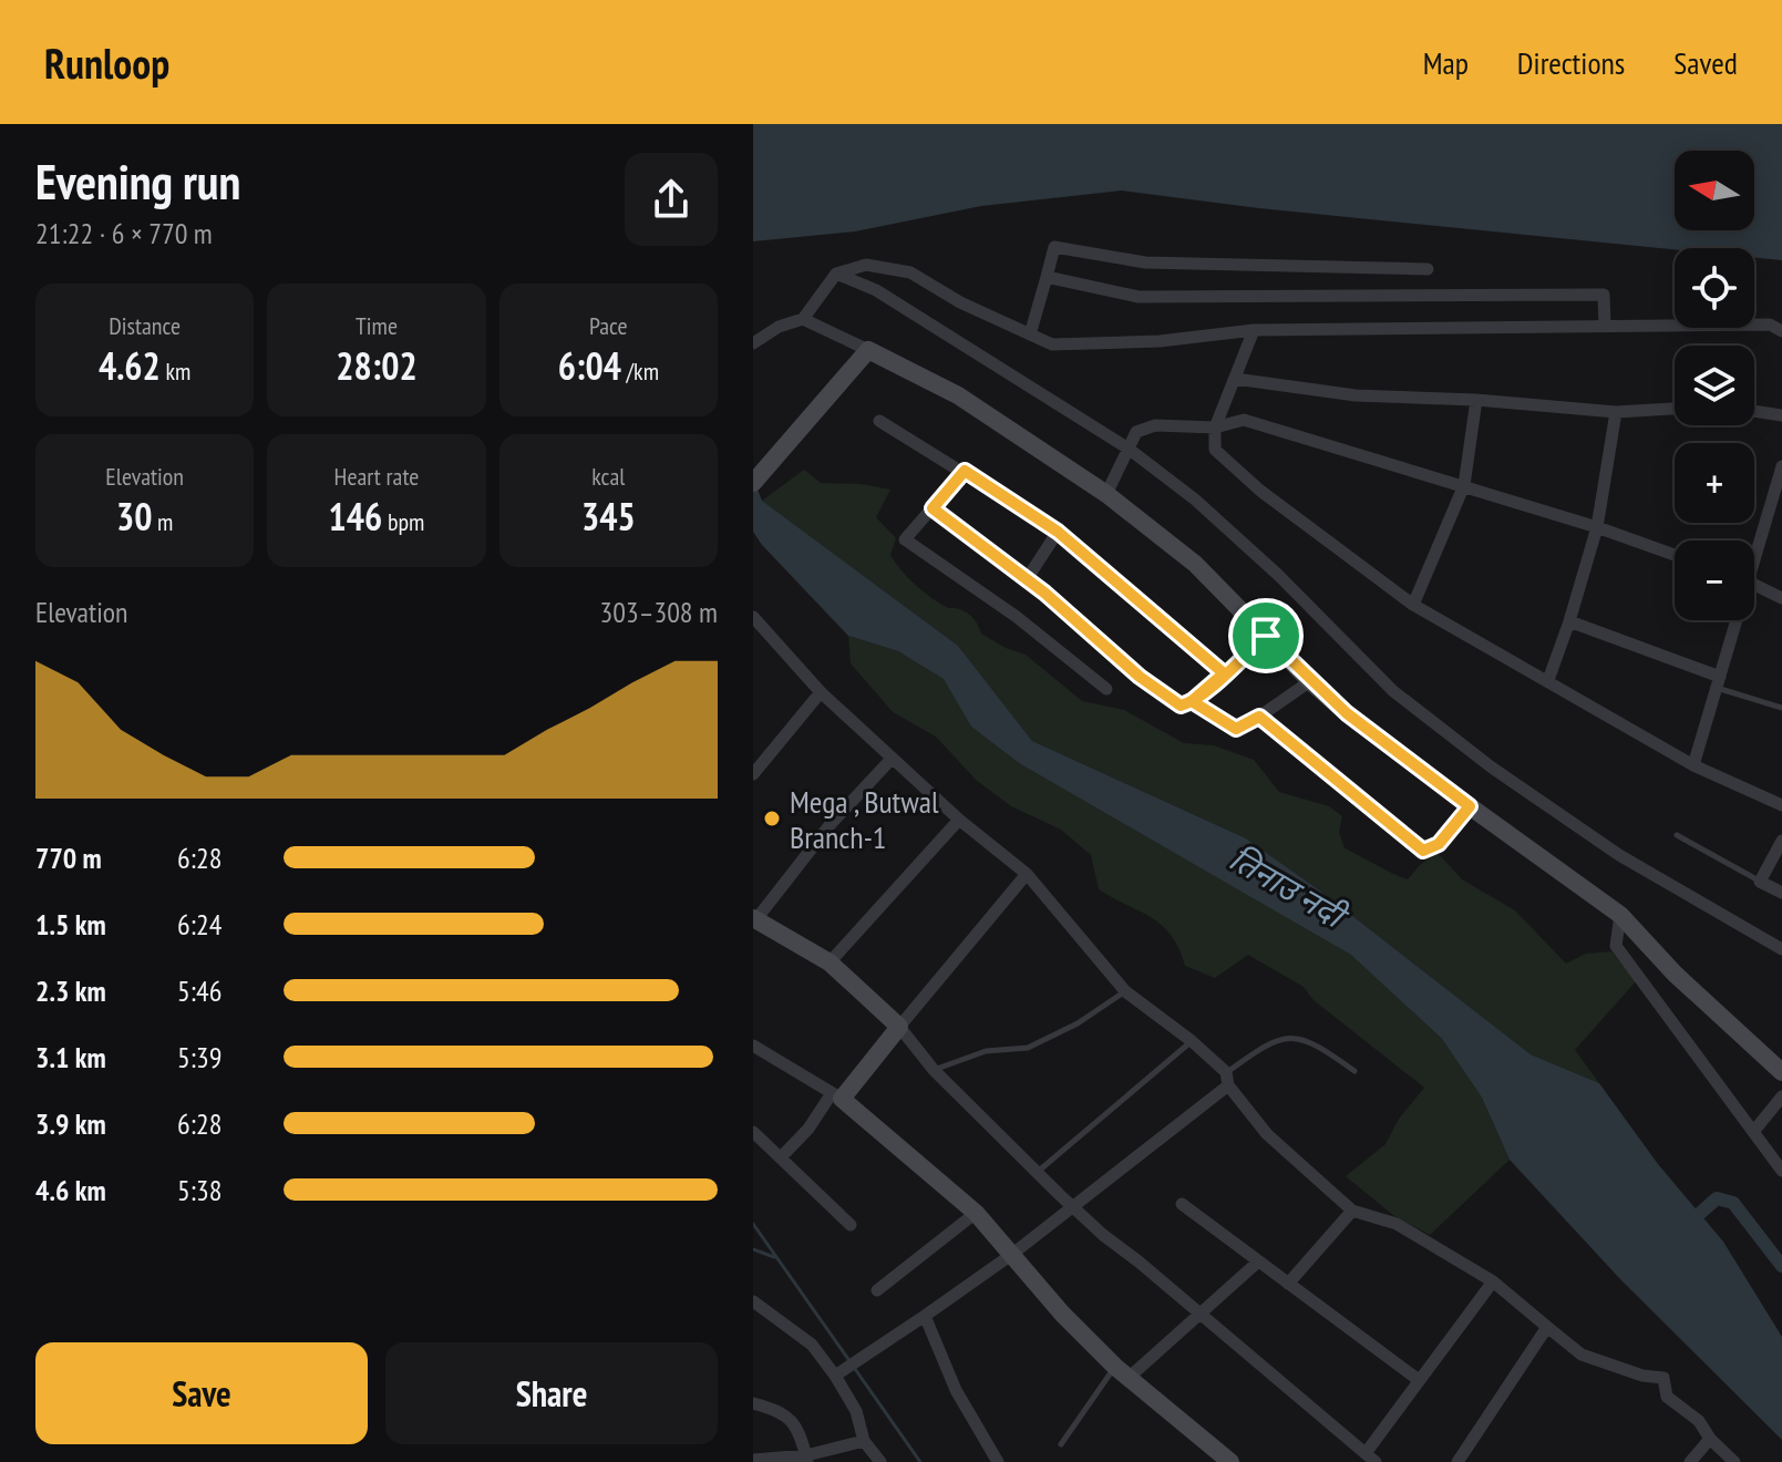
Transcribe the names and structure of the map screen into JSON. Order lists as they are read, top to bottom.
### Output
{
  "water": ["तिनाउ नदी"],
  "places": ["Mega , Butwal Branch-1"],
  "north": "left",
  "page": {
    "header": "Runloop",
    "nav": ["Map", "Directions", "Saved"],
    "heading": ["Evening run", "21:22 · 6 × 770 m"],
    "map_buttons": ["+", "−"],
    "stats": [
      ["Distance", "4.62 km"],
      ["Time", "28:02"],
      ["Pace", "6:04 /km"],
      ["Elevation", "30 m"],
      ["Heart rate", "146 bpm"],
      ["kcal", "345"]
    ],
    "chart": ["Elevation", "303–308 m"],
    "list": [
      {
        "name": "770 m",
        "note": "6:28"
      },
      {
        "name": "1.5 km",
        "note": "6:24"
      },
      {
        "name": "2.3 km",
        "note": "5:46"
      },
      {
        "name": "3.1 km",
        "note": "5:39"
      },
      {
        "name": "3.9 km",
        "note": "6:28"
      },
      {
        "name": "4.6 km",
        "note": "5:38"
      }
    ],
    "buttons": ["Save", "Share"]
  }
}
